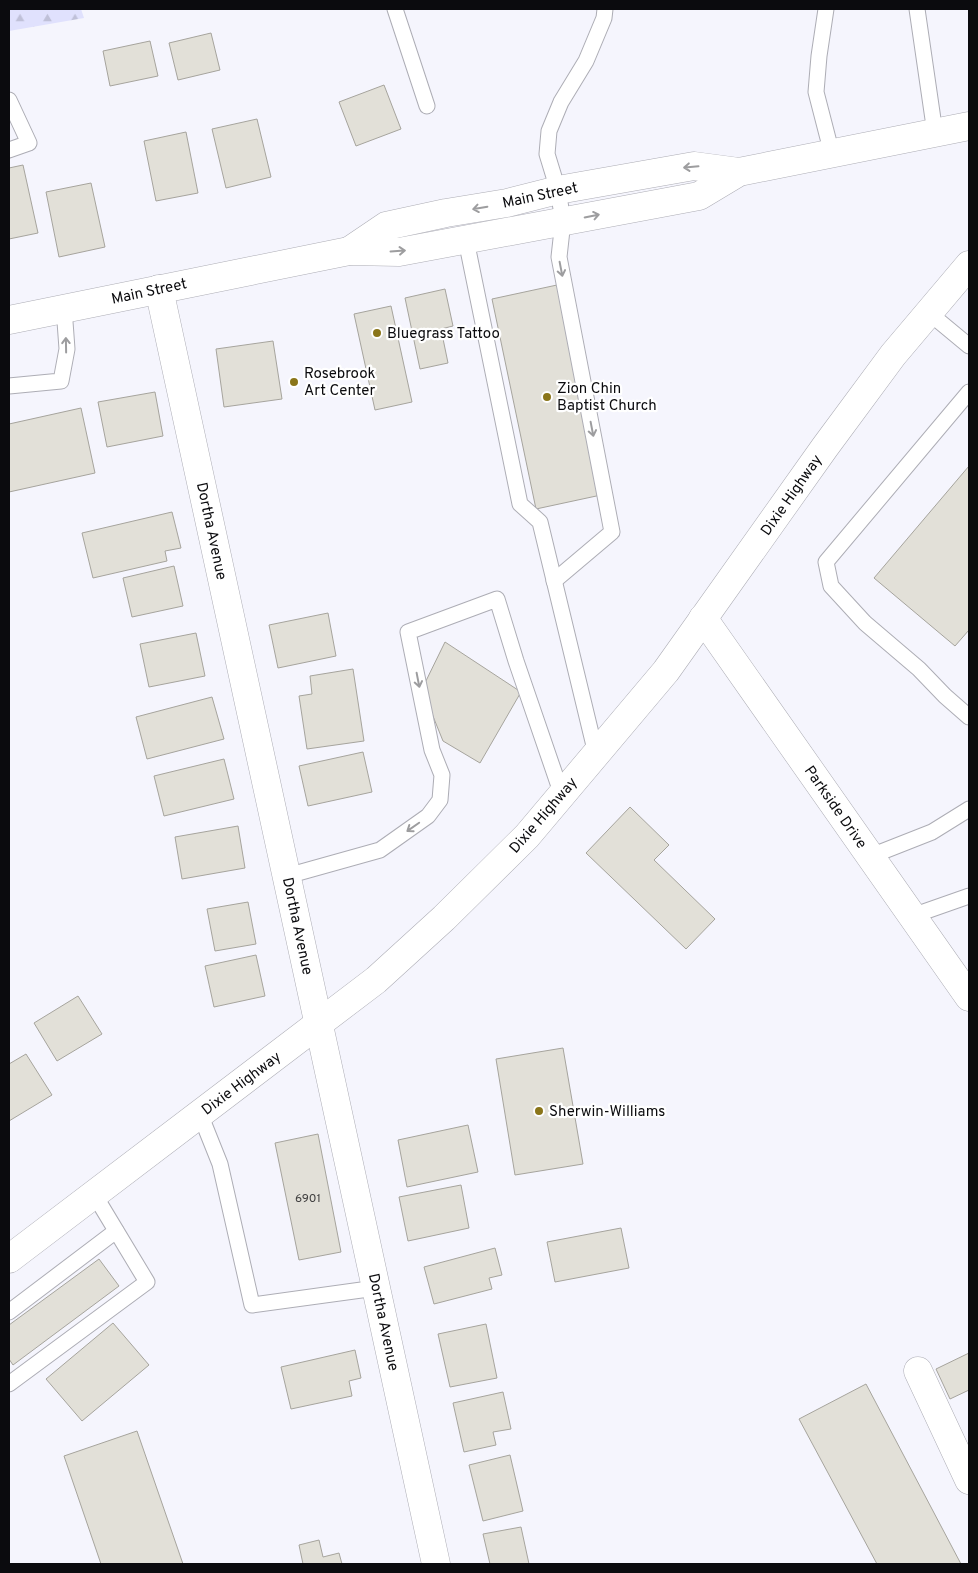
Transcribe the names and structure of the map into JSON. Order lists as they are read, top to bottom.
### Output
{
  "streets": {
    "street": [
      "Main Street",
      "Dixie Highway",
      "Dortha Avenue",
      "Parkside Drive"
    ]
  },
  "crossings": [
    ["Main Street", "Dortha Avenue"],
    ["Dixie Highway", "Dortha Avenue"],
    ["Dixie Highway", "Parkside Drive"]
  ],
  "places": [
    "Bluegrass Tattoo",
    "Rosebrook Art Center",
    "Zion Chin Baptist Church",
    "Sherwin-Williams"
  ],
  "house_numbers": ["6901"]
}
